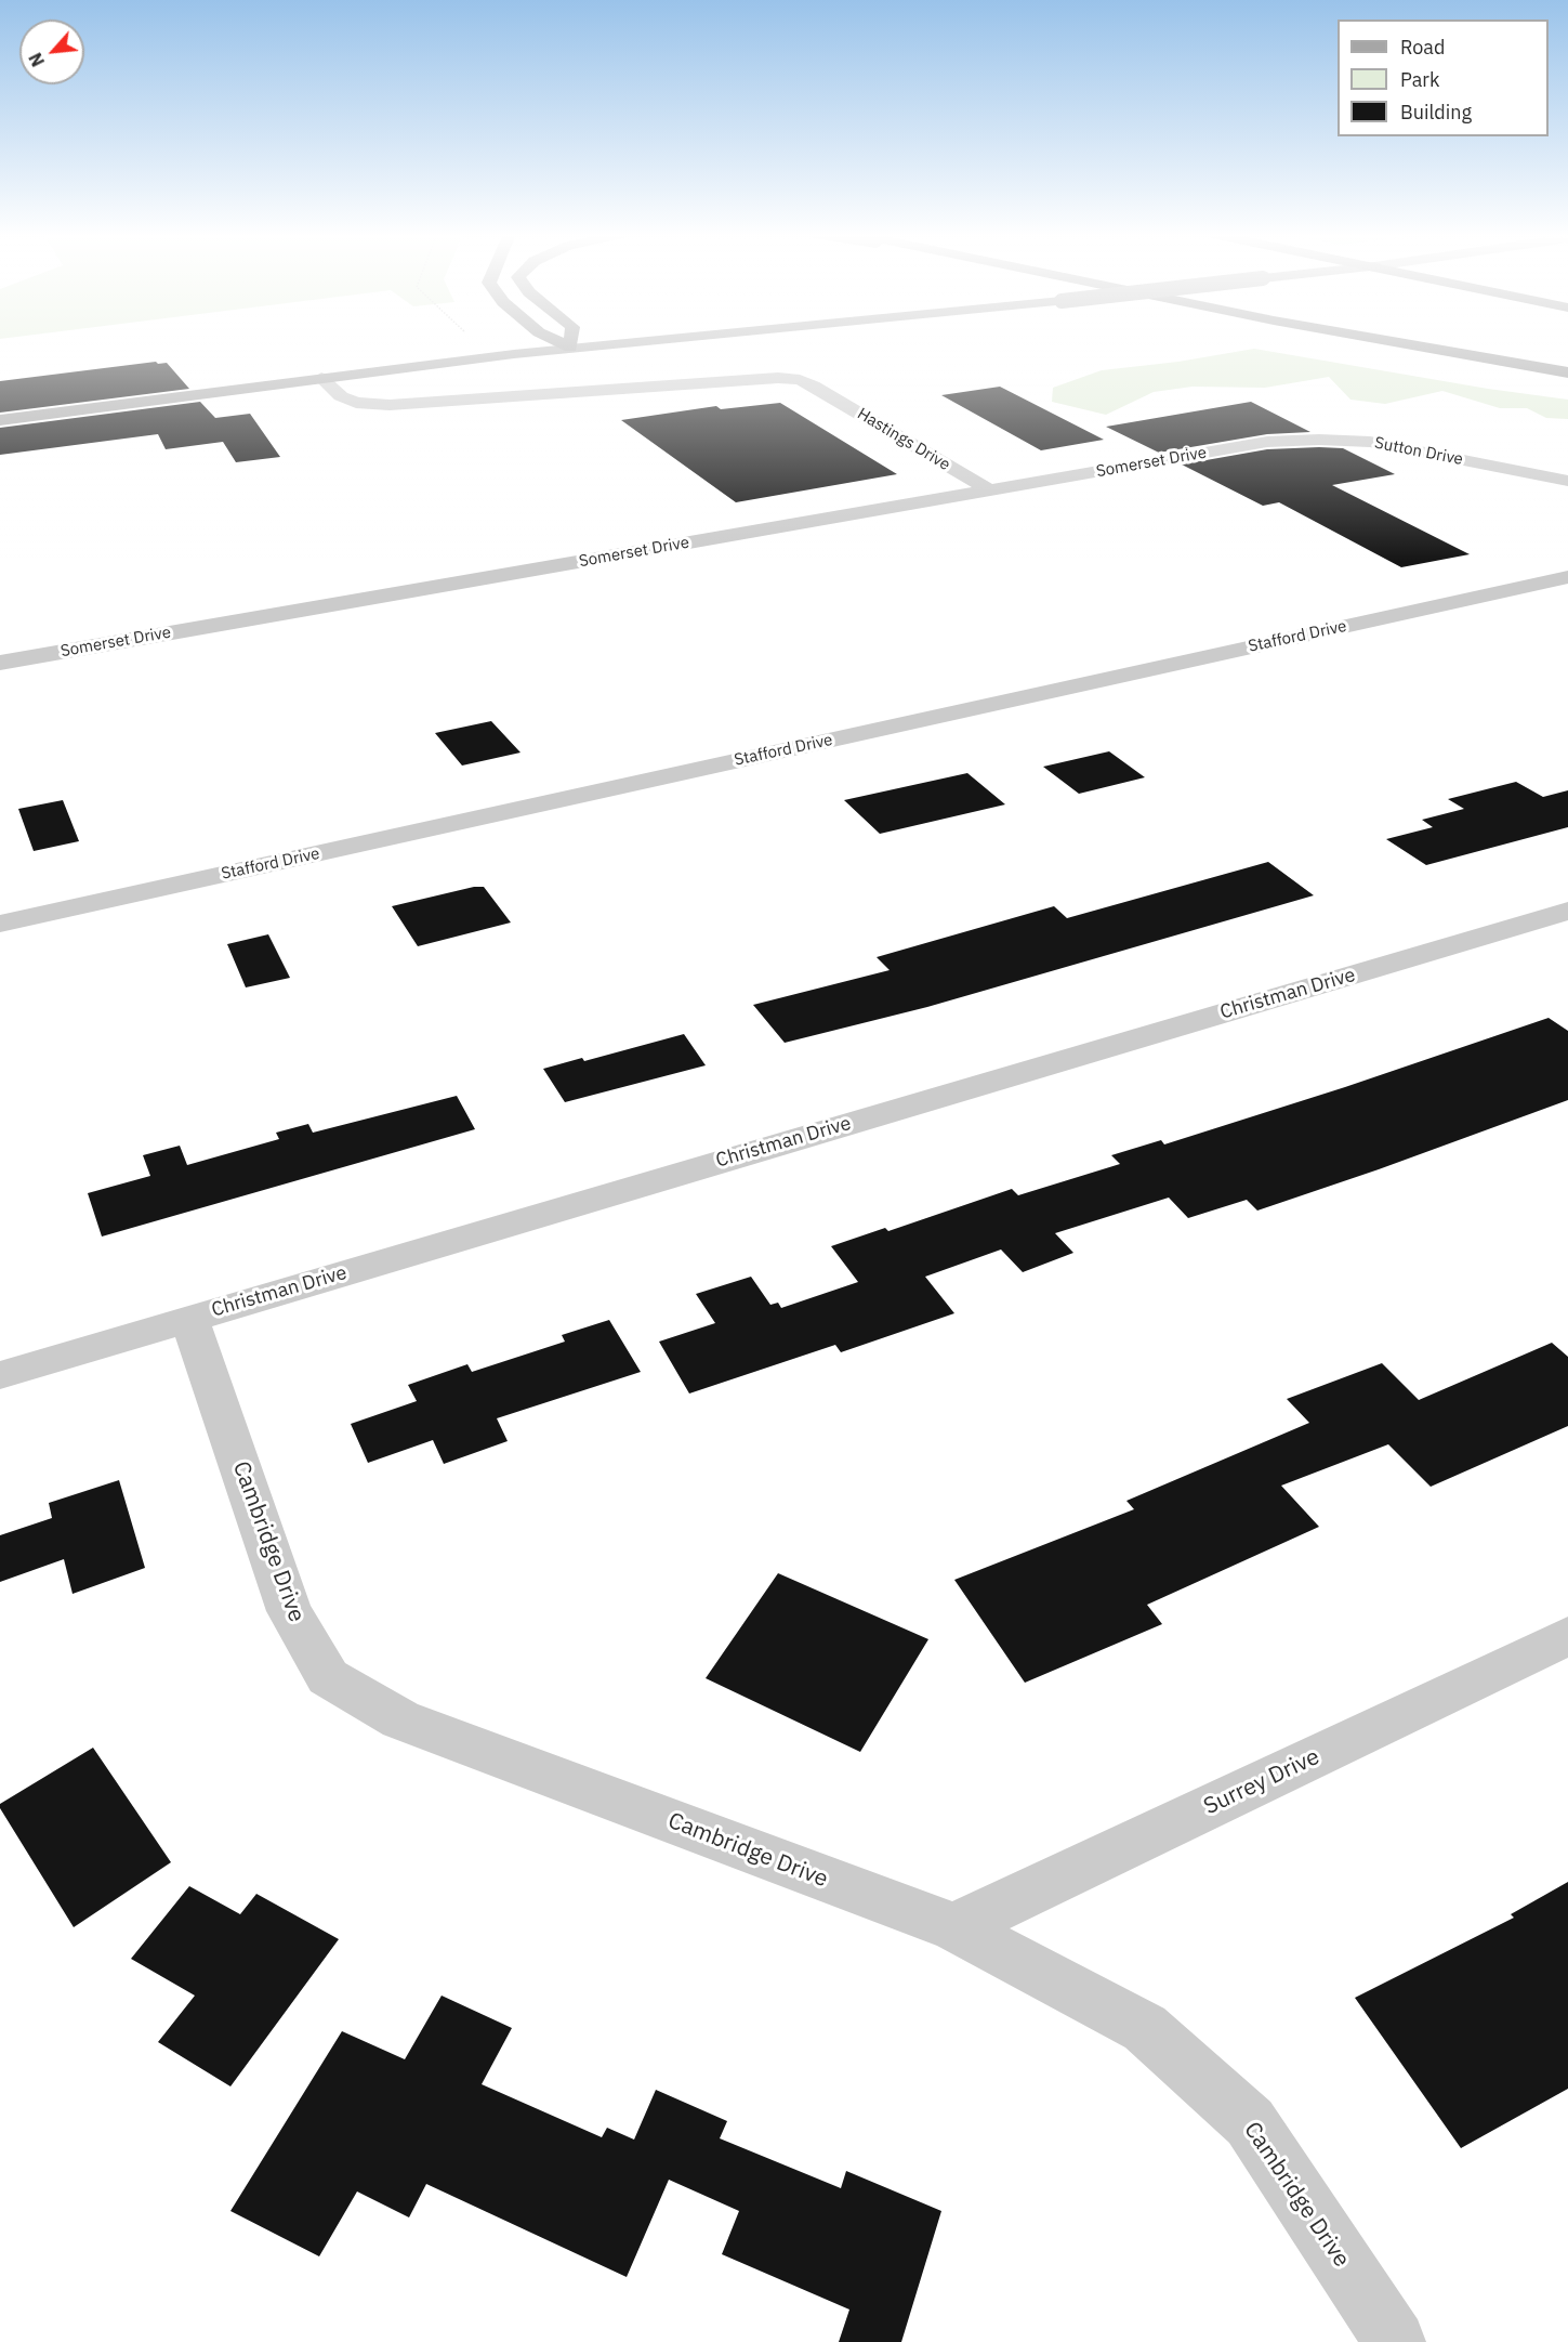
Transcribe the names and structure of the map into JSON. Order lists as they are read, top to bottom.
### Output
{
  "streets": {
    "street": [
      "Hastings Drive",
      "Sutton Drive",
      "Somerset Drive",
      "Stafford Drive",
      "Christman Drive",
      "Cambridge Drive",
      "Surrey Drive"
    ]
  },
  "crossings": [
    ["Hastings Drive", "Somerset Drive"],
    ["Sutton Drive", "Somerset Drive"],
    ["Christman Drive", "Cambridge Drive"],
    ["Cambridge Drive", "Surrey Drive"]
  ],
  "legend": ["Road", "Park", "Building"],
  "north": "bottom left"
}
